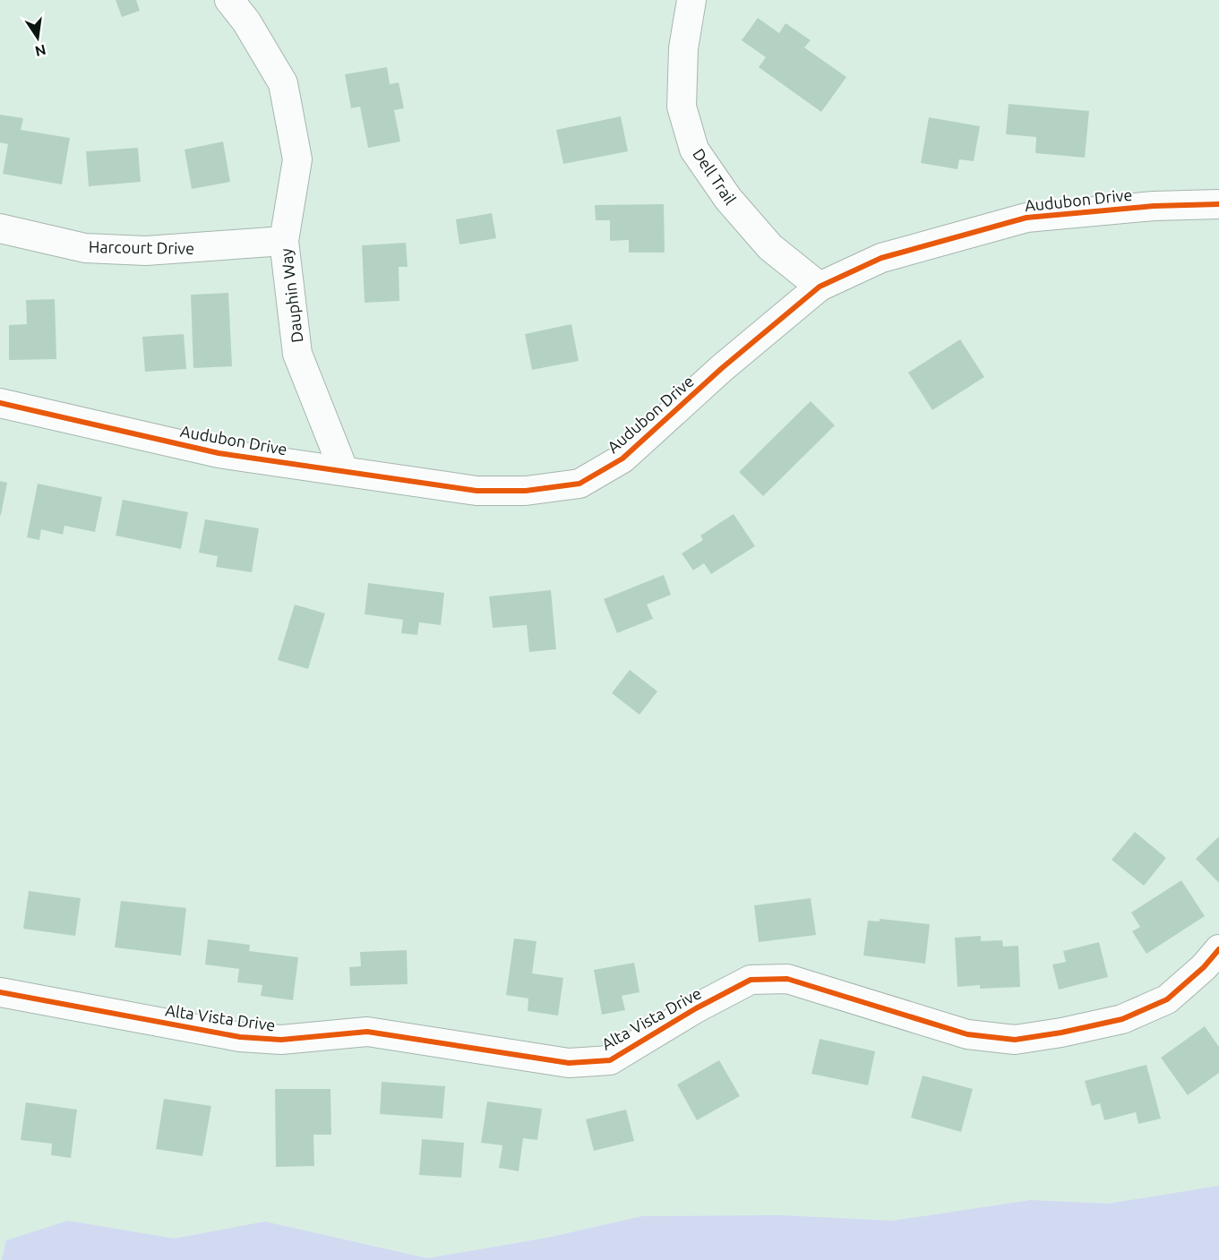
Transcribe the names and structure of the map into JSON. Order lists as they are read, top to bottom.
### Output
{
  "streets": {
    "street": [
      "Dell Trail",
      "Audubon Drive",
      "Harcourt Drive",
      "Dauphin Way",
      "Alta Vista Drive"
    ]
  },
  "crossings": [
    ["Dell Trail", "Audubon Drive"],
    ["Audubon Drive", "Dauphin Way"],
    ["Harcourt Drive", "Dauphin Way"]
  ],
  "north": "bottom"
}
